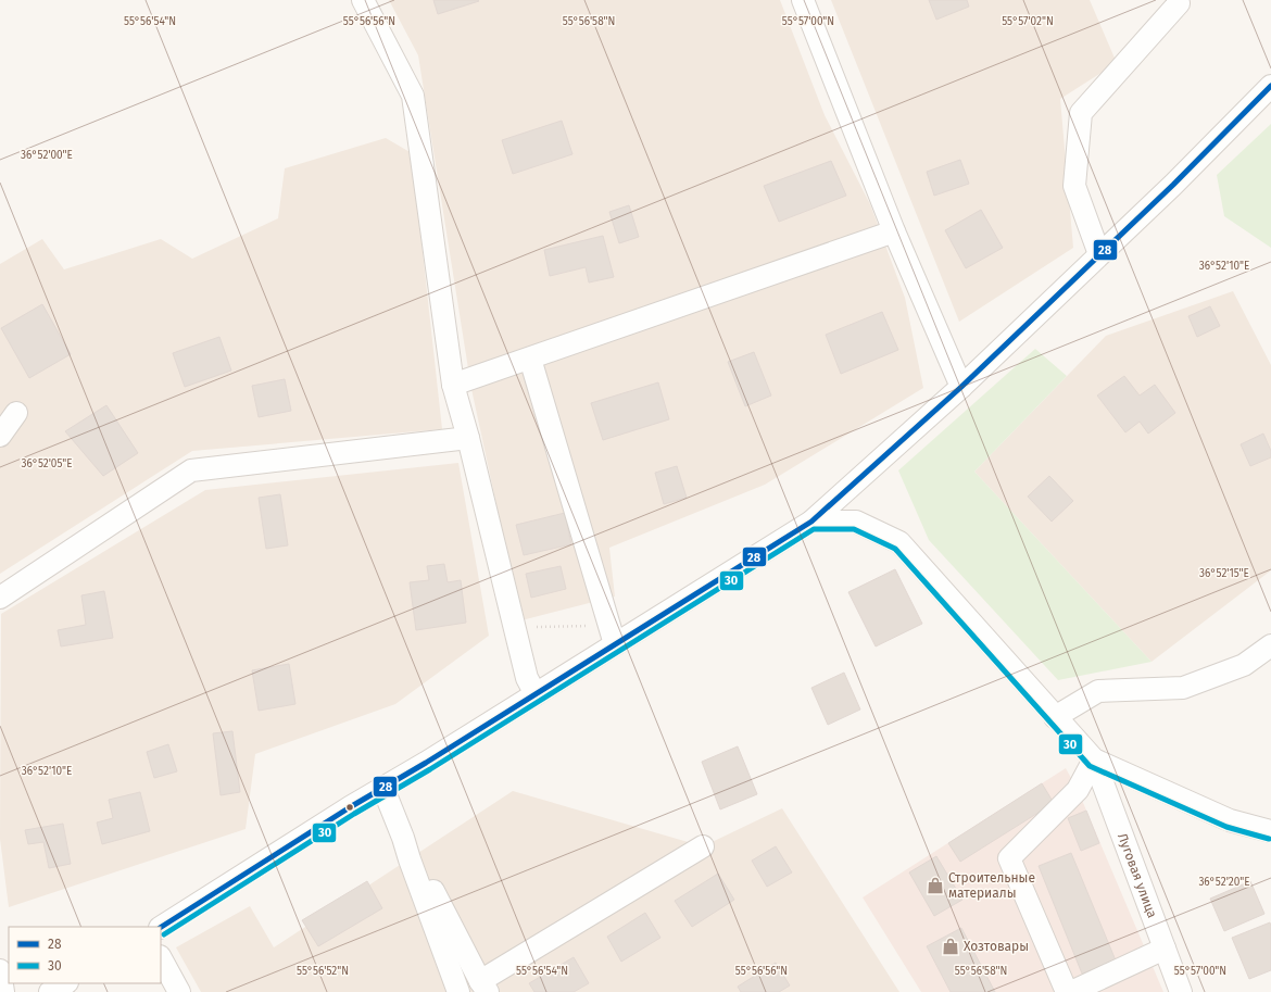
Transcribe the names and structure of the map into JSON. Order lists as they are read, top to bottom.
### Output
{
  "streets": {
    "street": ["Луговая улица"]
  },
  "places": {
    "shop": ["Строительные материалы", "Хозтовары"]
  },
  "lines": ["transit line 28", "transit line 30"],
  "legend": ["28", "30"],
  "coordinates": [
    "55°56'54\"N",
    "55°56'56\"N",
    "55°56'58\"N",
    "55°57'00\"N",
    "55°57'02\"N",
    "36°52'00\"E",
    "36°52'10\"E",
    "36°52'05\"E",
    "36°52'15\"E",
    "36°52'20\"E",
    "55°56'52\"N"
  ]
}
